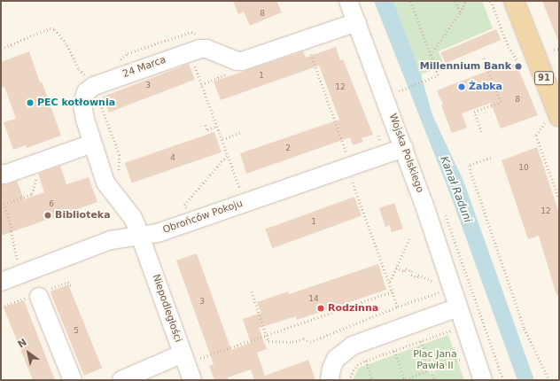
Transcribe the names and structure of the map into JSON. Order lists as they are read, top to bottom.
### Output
{
  "streets": {
    "main road": ["91"],
    "street": [
      "24 Marca",
      "Wojska Polskiego",
      "Obrońców Pokoju",
      "Niepodległości"
    ]
  },
  "crossings": [
    ["24 Marca", "Wojska Polskiego"],
    ["Wojska Polskiego", "Obrońców Pokoju"],
    ["Obrońców Pokoju", "Niepodległości"]
  ],
  "water": ["Kanał Raduni"],
  "parks": ["Plac Jana Pawła II"],
  "places": [
    "Millennium Bank",
    "Żabka",
    "PEC kotłownia",
    "Biblioteka",
    "Rodzinna"
  ],
  "house_numbers": [
    "8",
    "1",
    "3",
    "12",
    "8",
    "2",
    "4",
    "10",
    "6",
    "12",
    "1",
    "14",
    "3",
    "5"
  ],
  "north": "top left"
}
